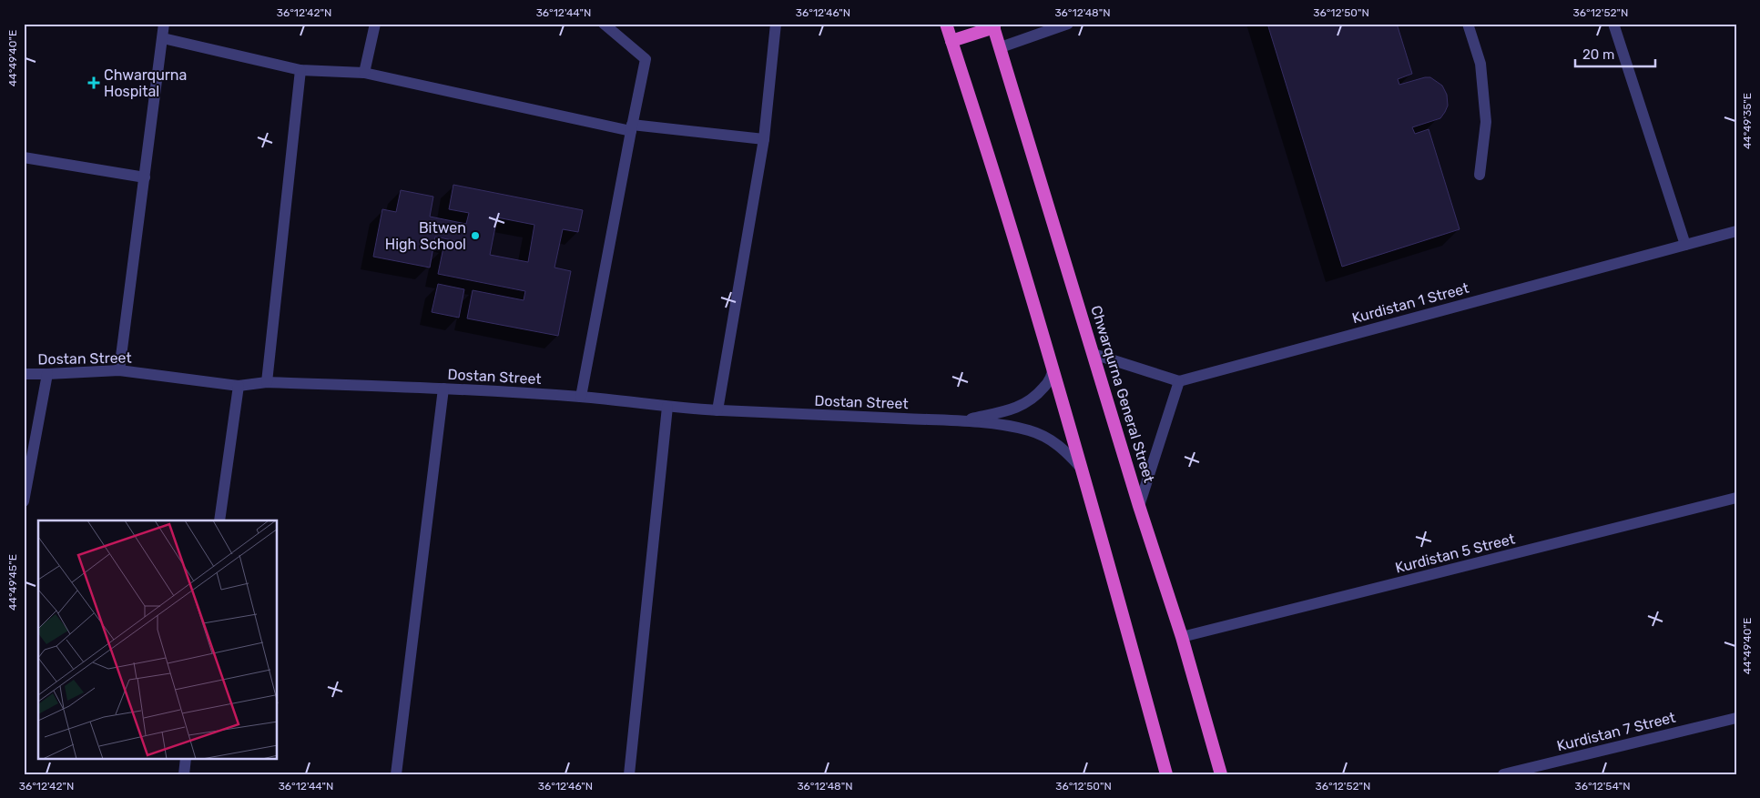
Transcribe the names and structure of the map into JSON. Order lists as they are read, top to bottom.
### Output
{
  "streets": {
    "highway": ["Chwarqurna General Street"],
    "street": [
      "Kurdistan 1 Street",
      "Dostan Street",
      "Kurdistan 5 Street",
      "Kurdistan 7 Street"
    ]
  },
  "crossings": [
    ["Chwarqurna General Street", "Kurdistan 5 Street"]
  ],
  "places": {
    "health": ["Chwarqurna Hospital"],
    "other": ["Bitwen High School"]
  },
  "scale_bar": "20 m",
  "coordinates": [
    "36°12'42\"N",
    "36°12'44\"N",
    "36°12'46\"N",
    "36°12'48\"N",
    "36°12'50\"N",
    "36°12'52\"N",
    "44°49'40\"E",
    "44°49'35\"E",
    "44°49'45\"E",
    "36°12'54\"N"
  ]
}
